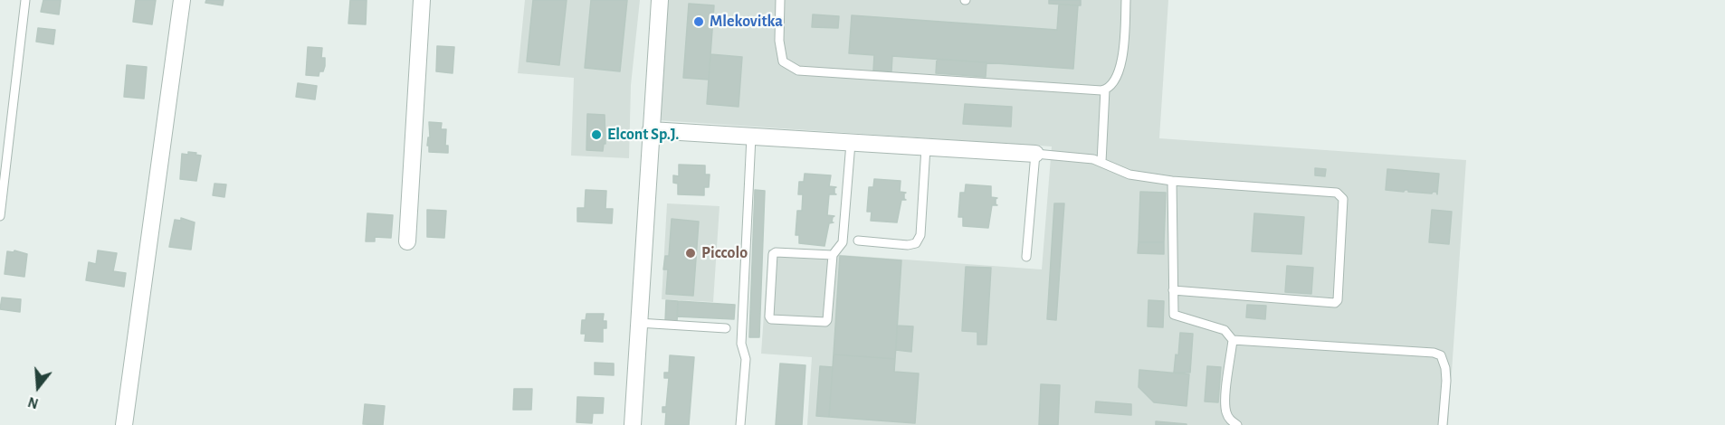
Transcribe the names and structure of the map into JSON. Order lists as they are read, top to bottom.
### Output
{
  "places": ["Mlekovitka", "Elcont Sp.J.", "Piccolo"],
  "north": "bottom"
}
